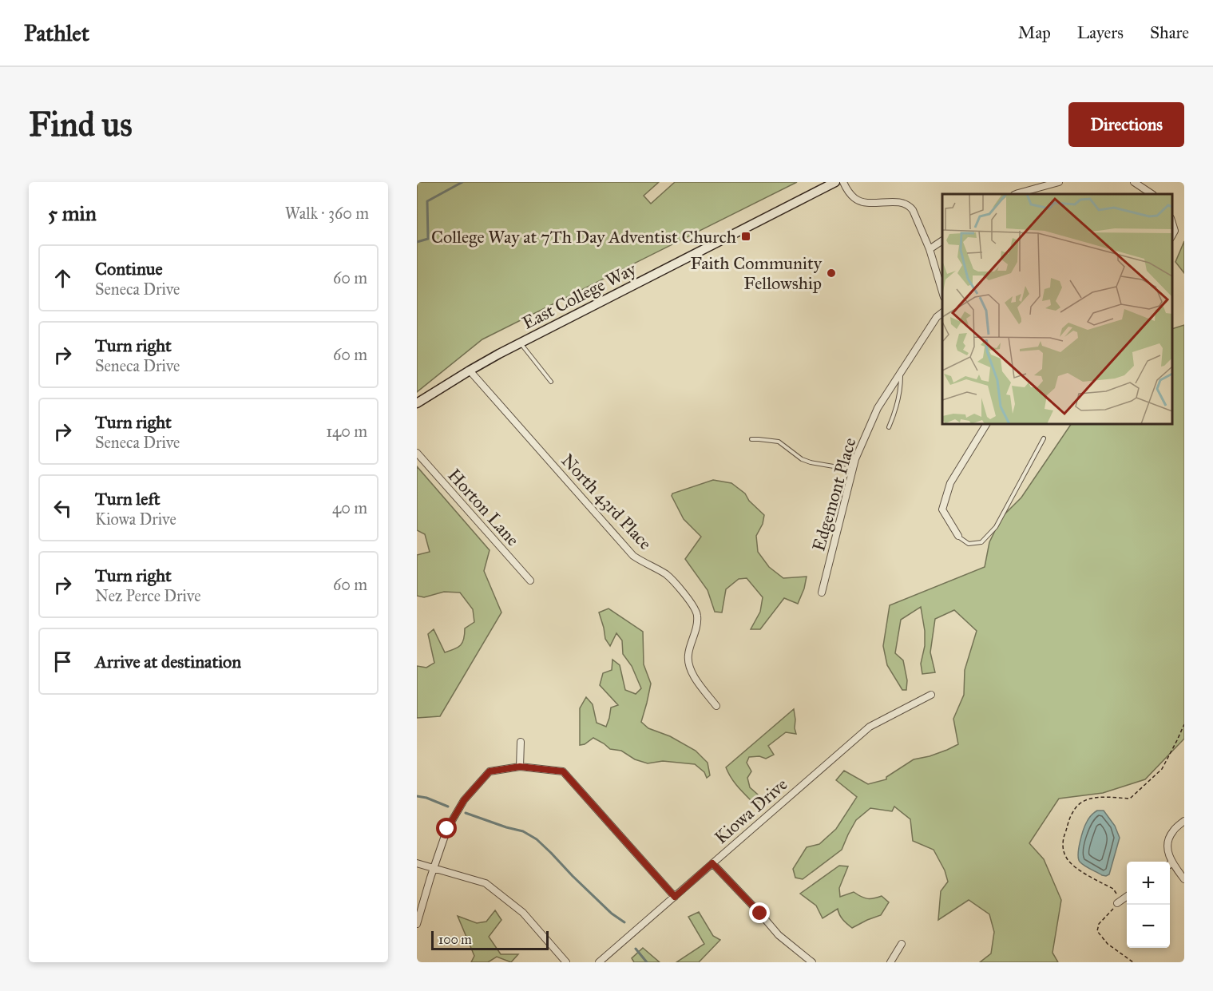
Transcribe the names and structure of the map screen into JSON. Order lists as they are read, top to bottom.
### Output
{
  "streets": {
    "main road": ["East College Way"],
    "street": [
      "Edgemont Place",
      "North 43rd Place",
      "Horton Lane",
      "Kiowa Drive"
    ]
  },
  "crossings": [
    ["East College Way", "North 43rd Place"]
  ],
  "places": {
    "transit": ["College Way at 7Th Day Adventist Church"],
    "other": ["Faith Community Fellowship"]
  },
  "scale_bar": "100 m",
  "page": {
    "header": "Pathlet",
    "nav": ["Map", "Layers", "Share"],
    "buttons": "Directions",
    "title": "Find us",
    "heading": ["5 min", "Walk · 360 m"],
    "list": [
      ["Continue", "Seneca Drive", "60 m"],
      ["Turn right", "Seneca Drive", "60 m"],
      ["Turn right", "Seneca Drive", "140 m"],
      ["Turn left", "Kiowa Drive", "40 m"],
      ["Turn right", "Nez Perce Drive", "60 m"],
      "Arrive at destination"
    ],
    "map_buttons": ["+", "−"],
    "scale": "100 m"
  }
}
